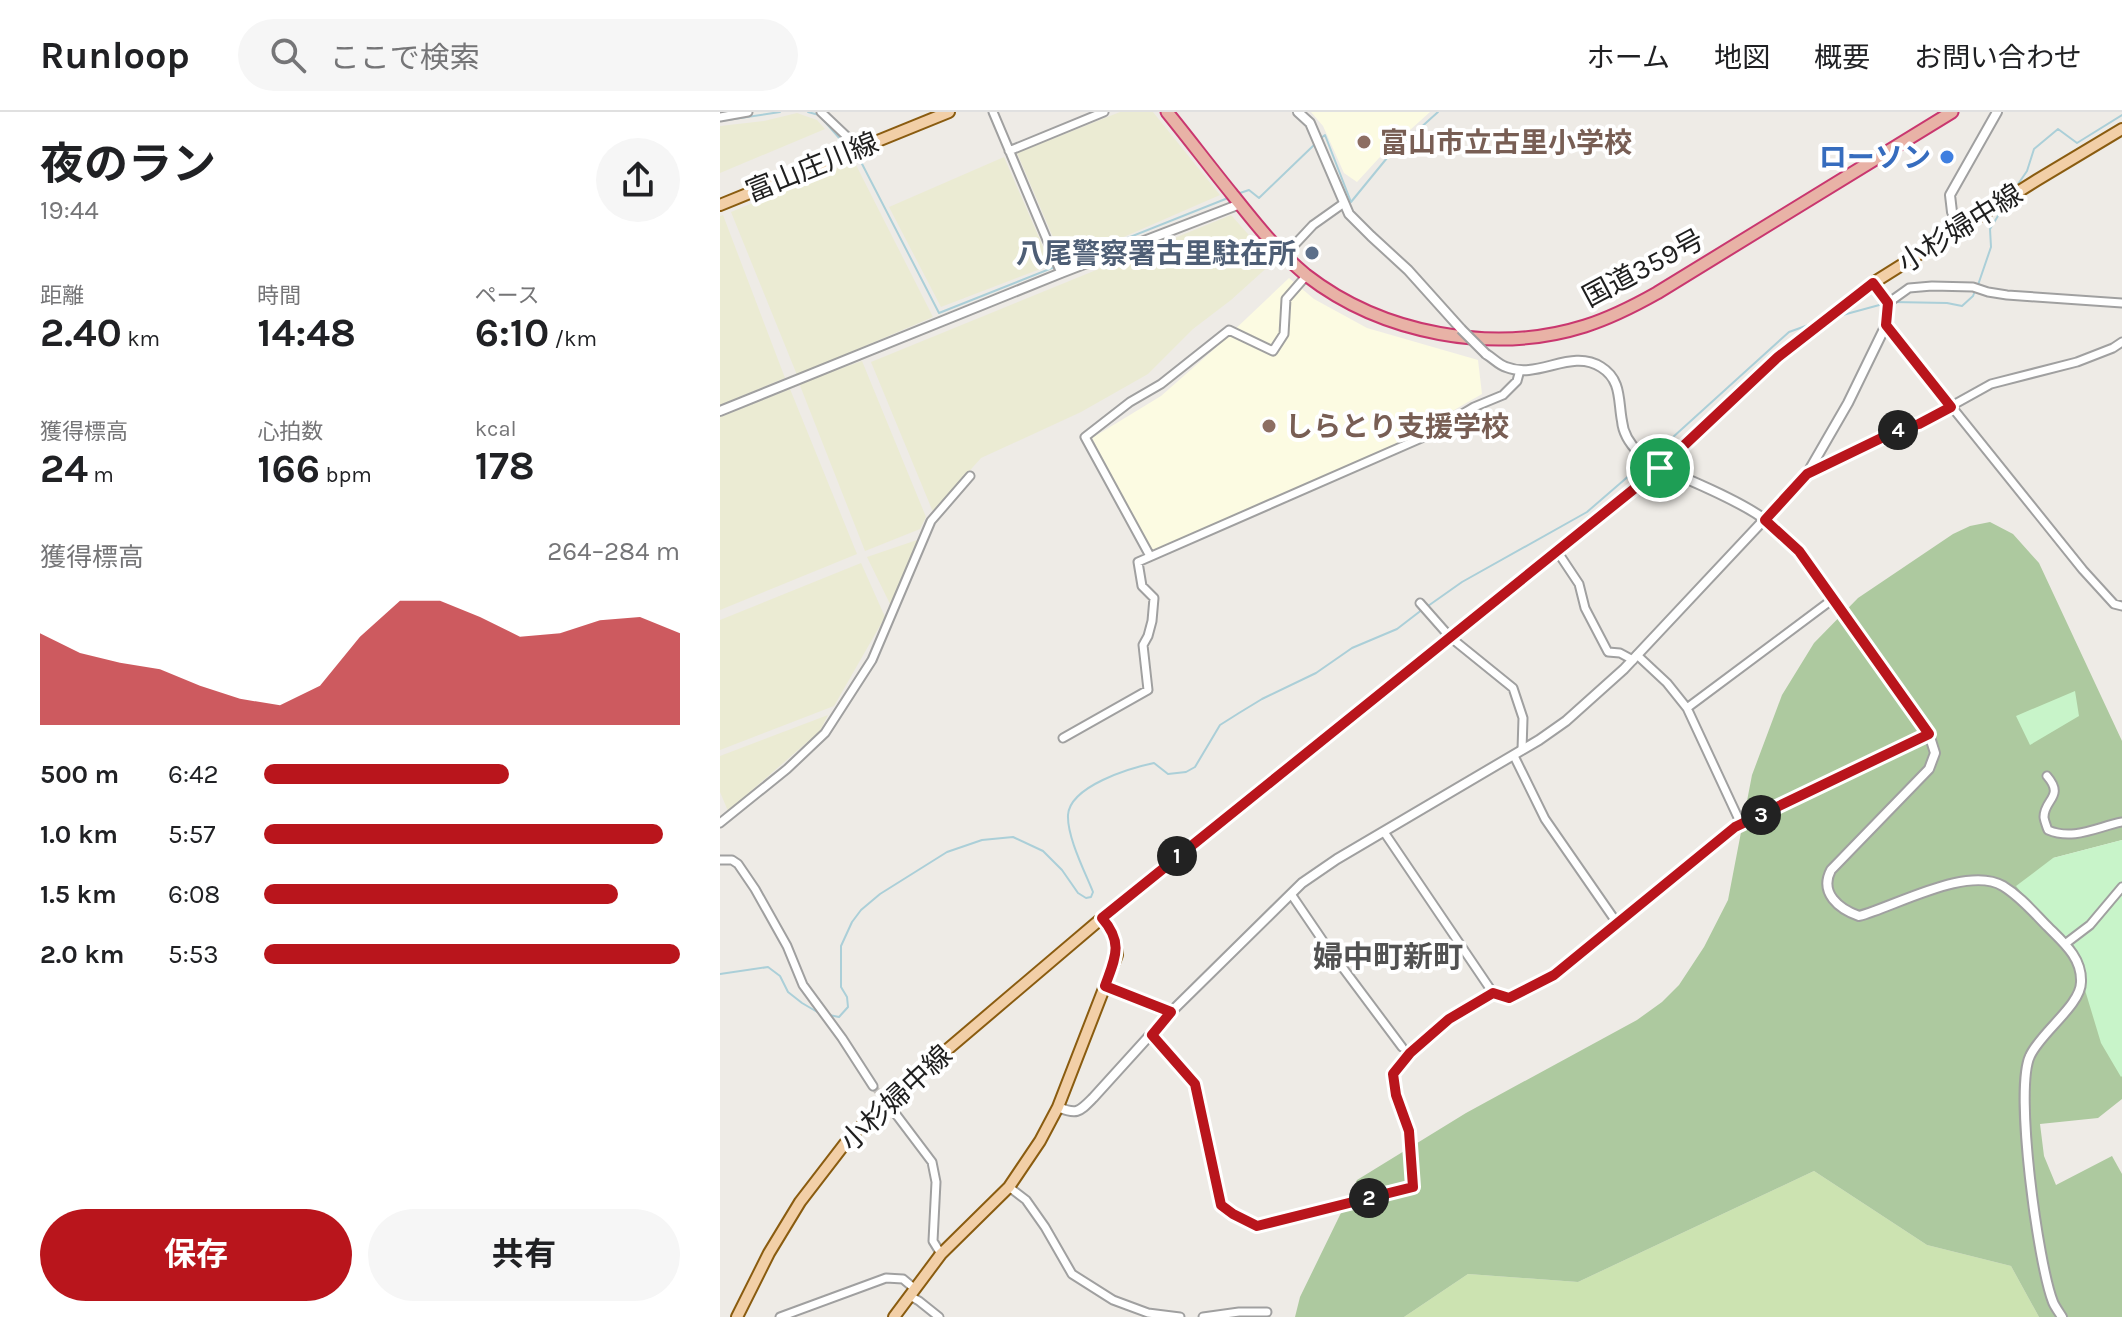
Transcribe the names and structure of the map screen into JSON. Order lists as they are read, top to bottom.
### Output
{
  "streets": {
    "highway": ["国道359号"],
    "main road": ["富山庄川線", "小杉婦中線"]
  },
  "districts": ["婦中町新町"],
  "places": [
    "富山市立古里小学校",
    "ローソン",
    "八尾警察署古里駐在所",
    "しらとり支援学校"
  ],
  "page": {
    "header": "Runloop",
    "search": "ここで検索",
    "nav": [
      "ホーム",
      "地図",
      "概要",
      "お問い合わせ"
    ],
    "heading": ["夜のラン", "19:44"],
    "stats": [
      ["距離", "2.40 km"],
      ["時間", "14:48"],
      ["ペース", "6:10 /km"],
      ["獲得標高", "24 m"],
      ["心拍数", "166 bpm"],
      ["kcal", "178"]
    ],
    "pins": [
      "4",
      "3",
      "1",
      "2"
    ],
    "chart": ["獲得標高", "264–284 m"],
    "list": [
      {
        "name": "500 m",
        "note": "6:42"
      },
      {
        "name": "1.0 km",
        "note": "5:57"
      },
      {
        "name": "1.5 km",
        "note": "6:08"
      },
      {
        "name": "2.0 km",
        "note": "5:53"
      }
    ],
    "buttons": ["保存", "共有"]
  }
}
